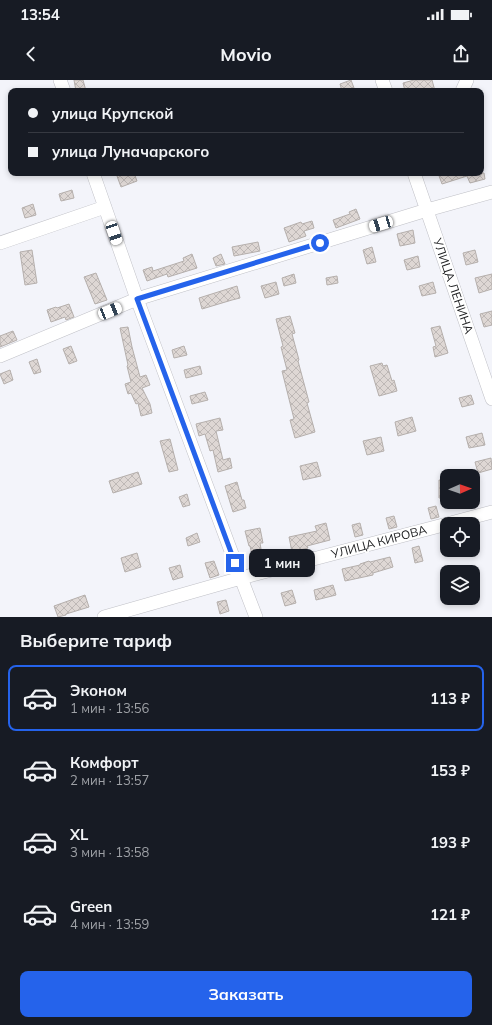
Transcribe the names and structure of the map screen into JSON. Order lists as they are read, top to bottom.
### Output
{
  "streets": {
    "street": ["УЛИЦА ЛЕНИНА", "УЛИЦА КИРОВА"]
  },
  "north": "right",
  "page": {
    "status": "13:54",
    "header": "Movio",
    "banner": ["улица Крупской", "улица Луначарского"],
    "bubble": "1 мин",
    "heading": "Выберите тариф",
    "list": [
      {
        "name": "Эконом",
        "note": "1 мин · 13:56",
        "value": "113 ₽"
      },
      {
        "name": "Комфорт",
        "note": "2 мин · 13:57",
        "value": "153 ₽"
      },
      {
        "name": "XL",
        "note": "3 мин · 13:58",
        "value": "193 ₽"
      },
      {
        "name": "Green",
        "note": "4 мин · 13:59",
        "value": "121 ₽"
      }
    ],
    "buttons": "Заказать"
  }
}
